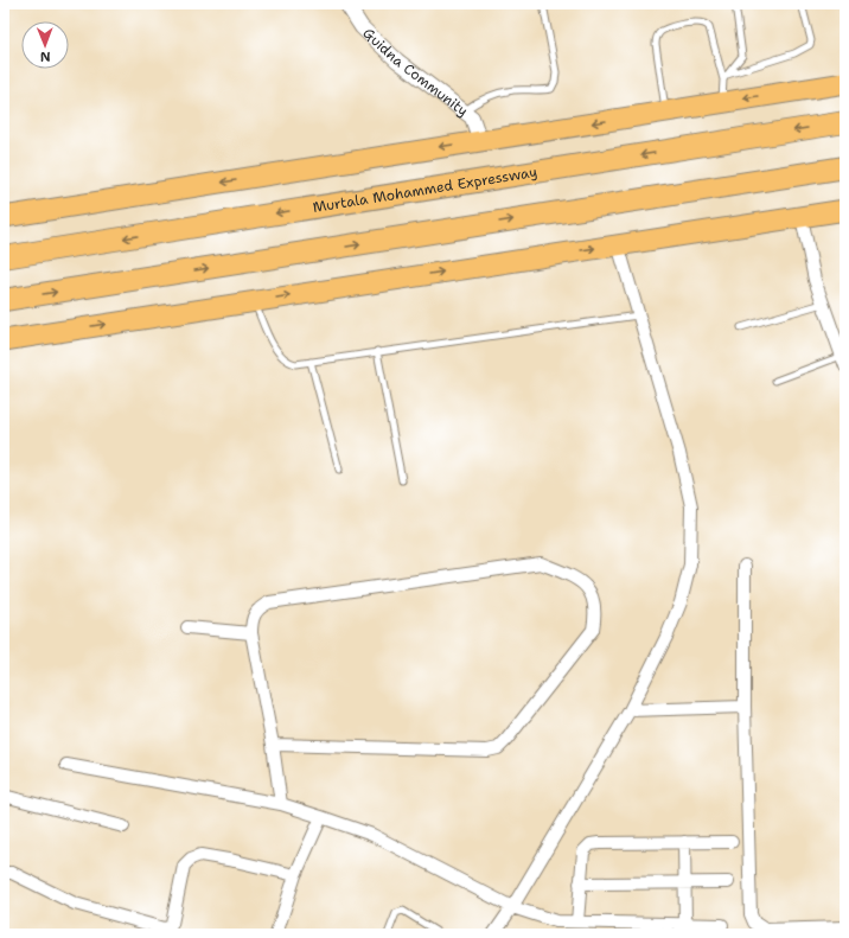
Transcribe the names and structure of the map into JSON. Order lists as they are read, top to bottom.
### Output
{
  "streets": {
    "highway": ["Murtala Mohammed Expressway"],
    "street": ["Guidna Community"]
  },
  "north": "bottom"
}
